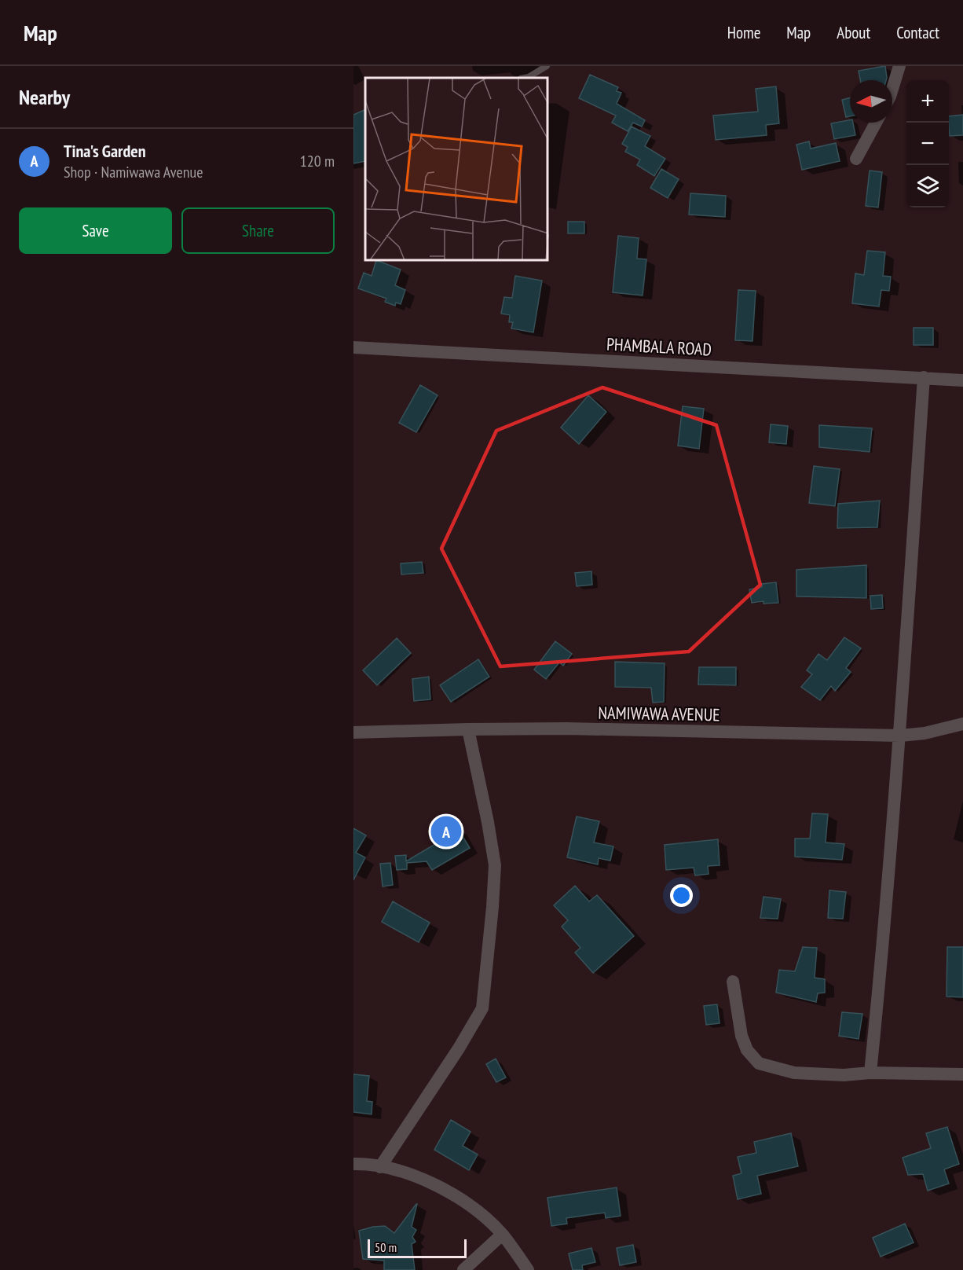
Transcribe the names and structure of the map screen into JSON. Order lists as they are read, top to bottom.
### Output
{
  "streets": {
    "street": ["PHAMBALA ROAD", "NAMIWAWA AVENUE"]
  },
  "scale_bar": "50 m",
  "north": "left",
  "page": {
    "header": "Map",
    "nav": [
      "Home",
      "Map",
      "About",
      "Contact"
    ],
    "heading": "Nearby",
    "map_buttons": ["+", "−"],
    "list": [
      {
        "mark": "A",
        "name": "Tina's Garden",
        "note": "Shop · Namiwawa Avenue",
        "value": "120 m"
      }
    ],
    "buttons": ["Save", "Share"],
    "pins": "A",
    "scale": "50 m"
  }
}
